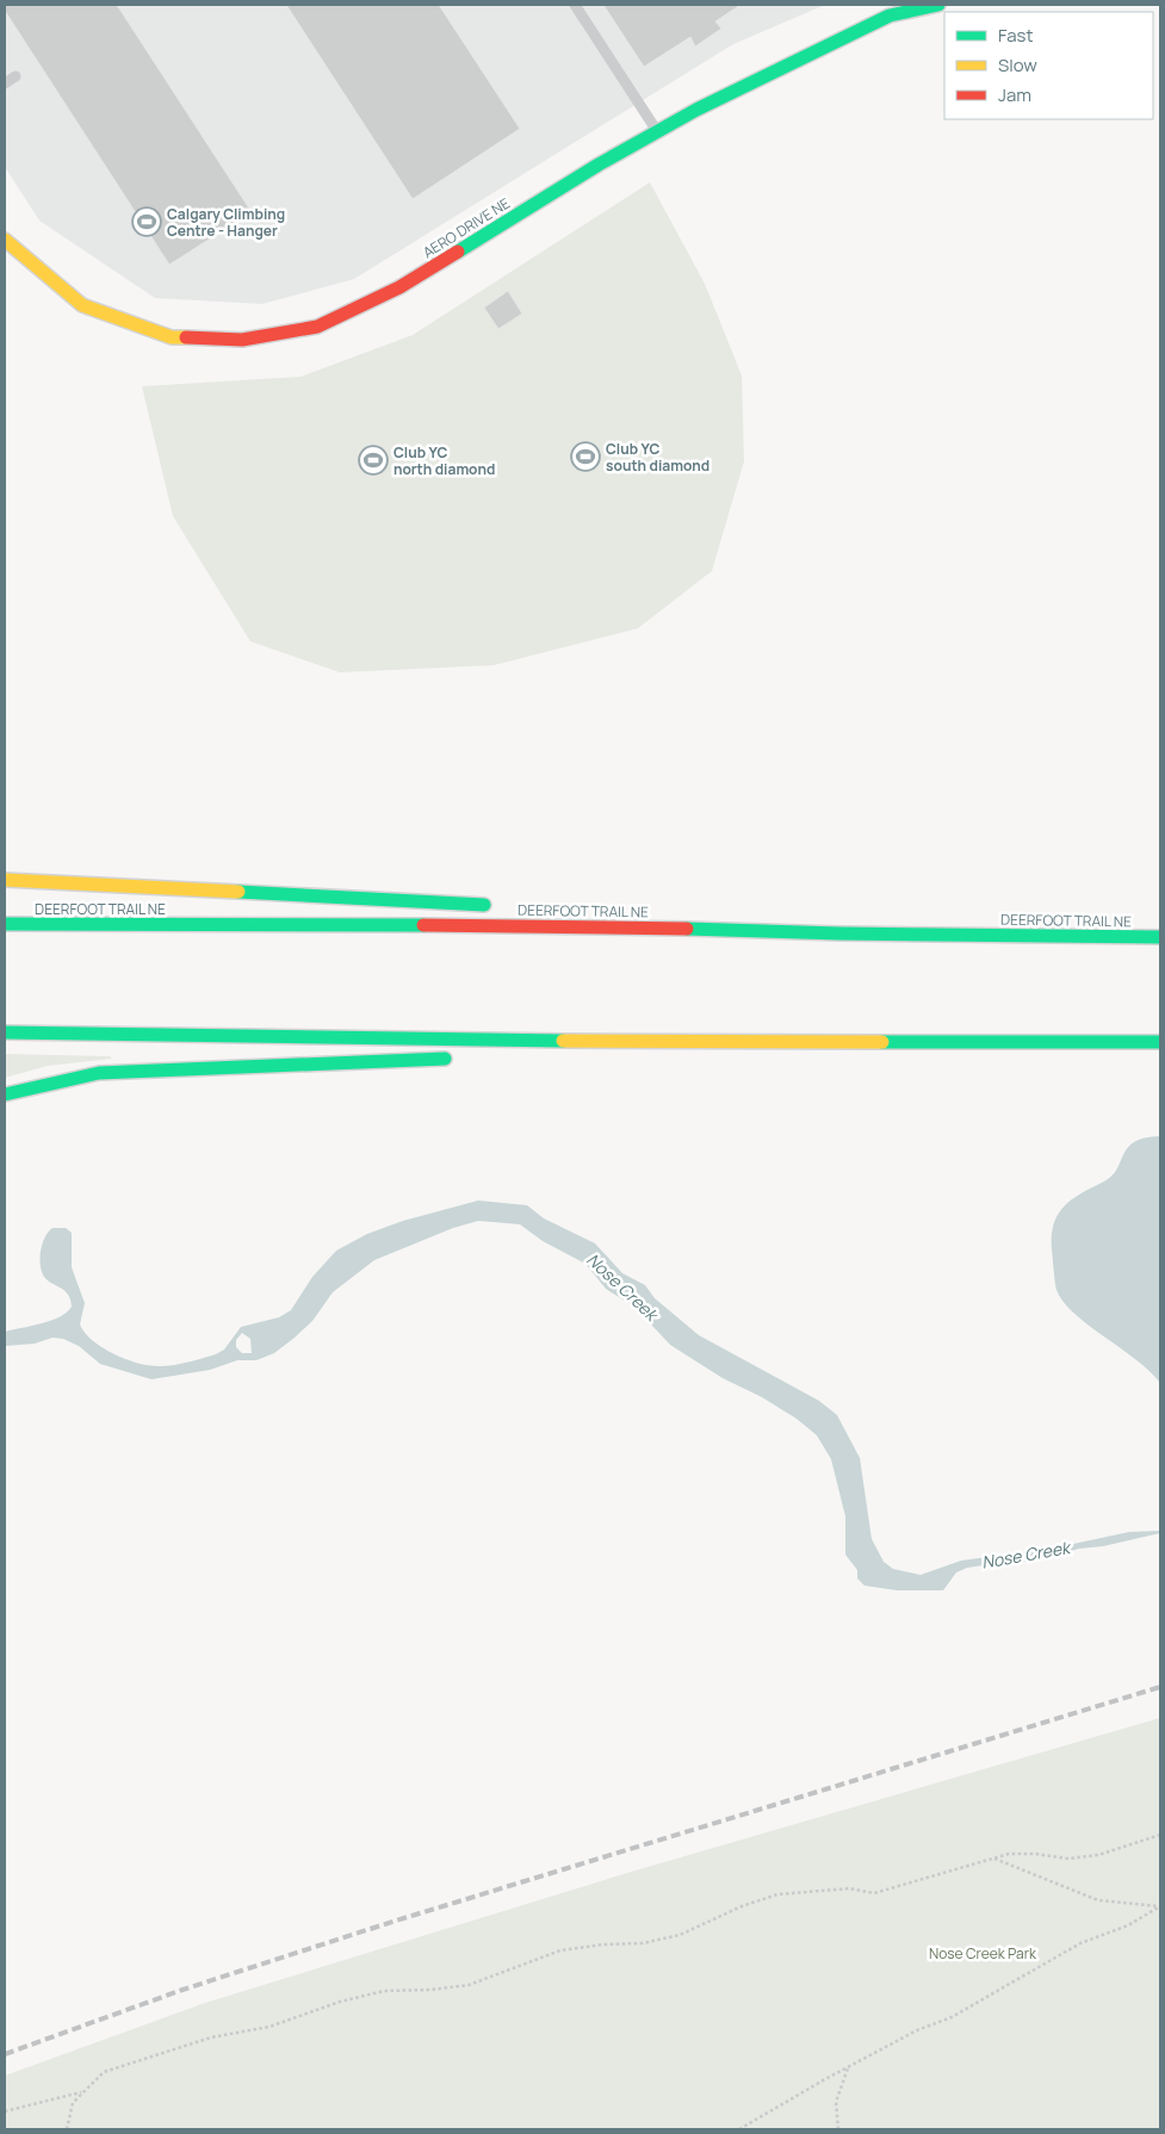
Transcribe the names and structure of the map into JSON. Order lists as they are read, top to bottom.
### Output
{
  "streets": {
    "main road": ["AERO DRIVE NE", "DEERFOOT TRAIL NE"]
  },
  "water": ["Nose Creek"],
  "parks": ["Nose Creek Park"],
  "places": {
    "sports": ["Calgary Climbing Centre - Hanger", "Club YC south diamond", "Club YC north diamond"]
  },
  "legend": ["Fast", "Slow", "Jam"]
}
